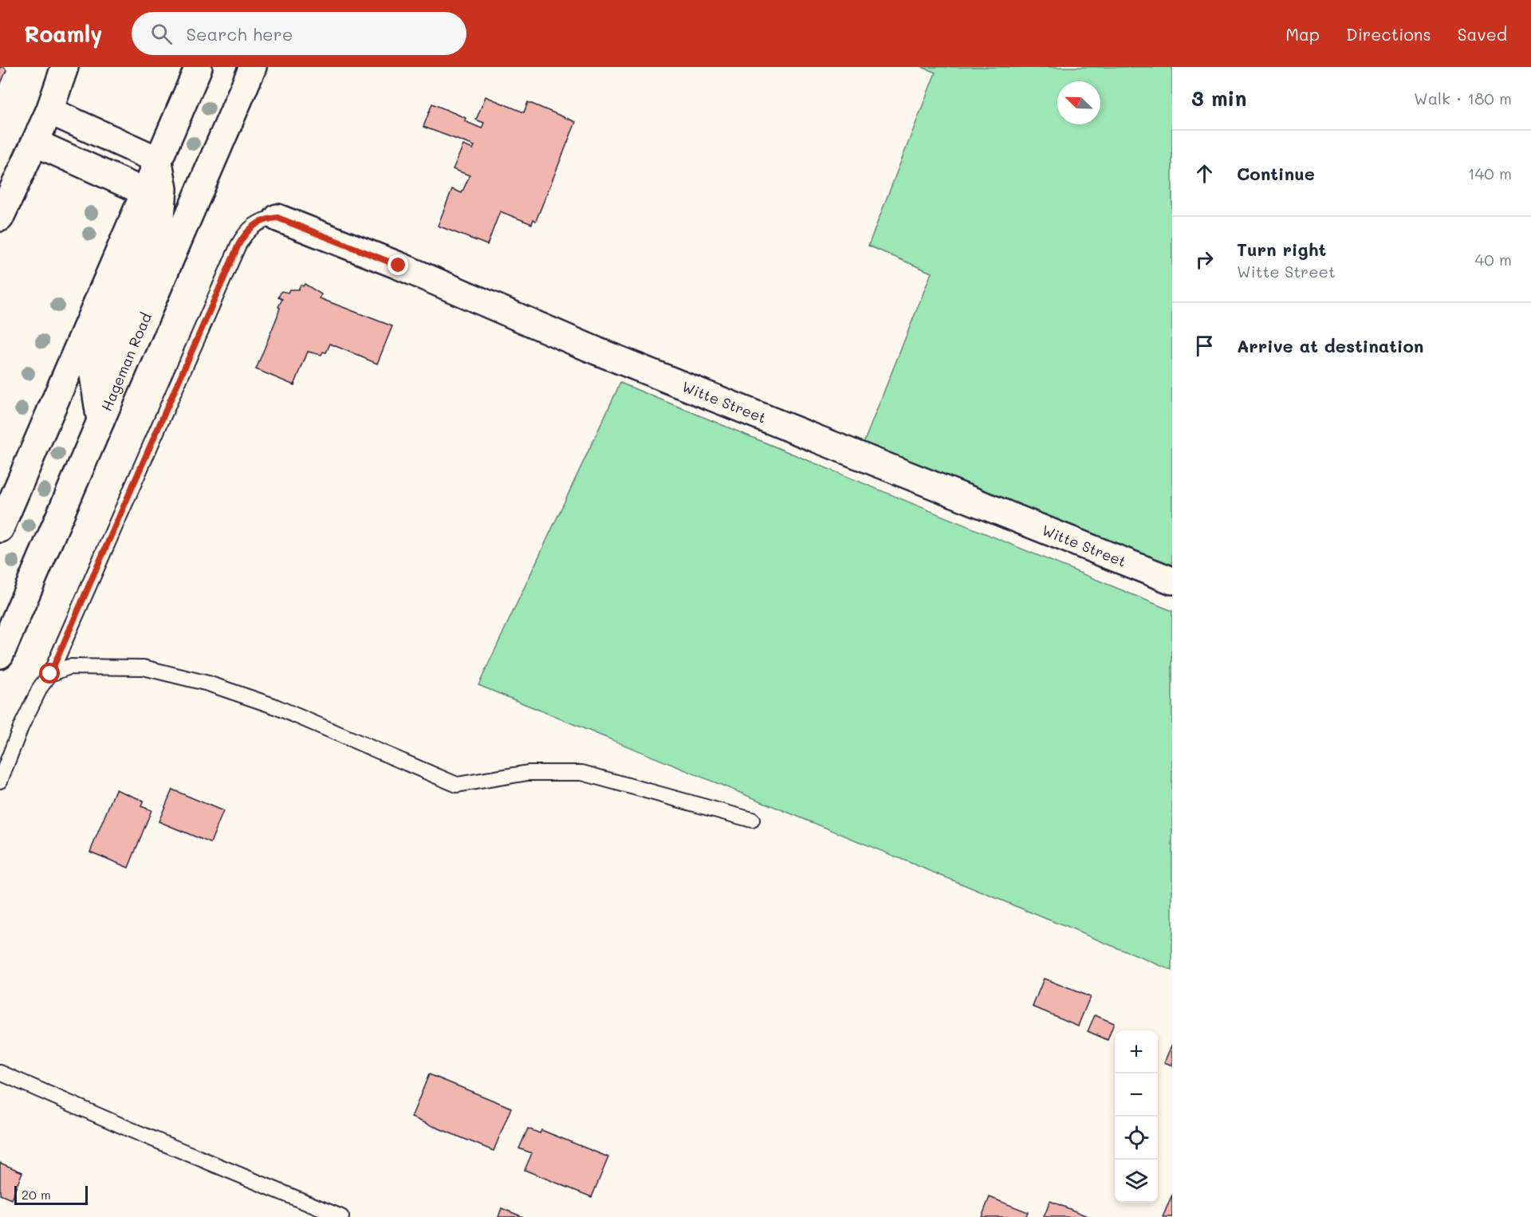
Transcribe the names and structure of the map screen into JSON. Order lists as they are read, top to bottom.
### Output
{
  "streets": {
    "main road": ["Hageman Road", "Witte Street"]
  },
  "scale_bar": "20 m",
  "north": "top left",
  "page": {
    "header": "Roamly",
    "search": "Search here",
    "nav": ["Map", "Directions", "Saved"],
    "heading": ["3 min", "Walk · 180 m"],
    "list": [
      ["Continue", "140 m"],
      ["Turn right", "Witte Street", "40 m"],
      "Arrive at destination"
    ],
    "map_buttons": ["+", "−"],
    "scale": "20 m"
  }
}
